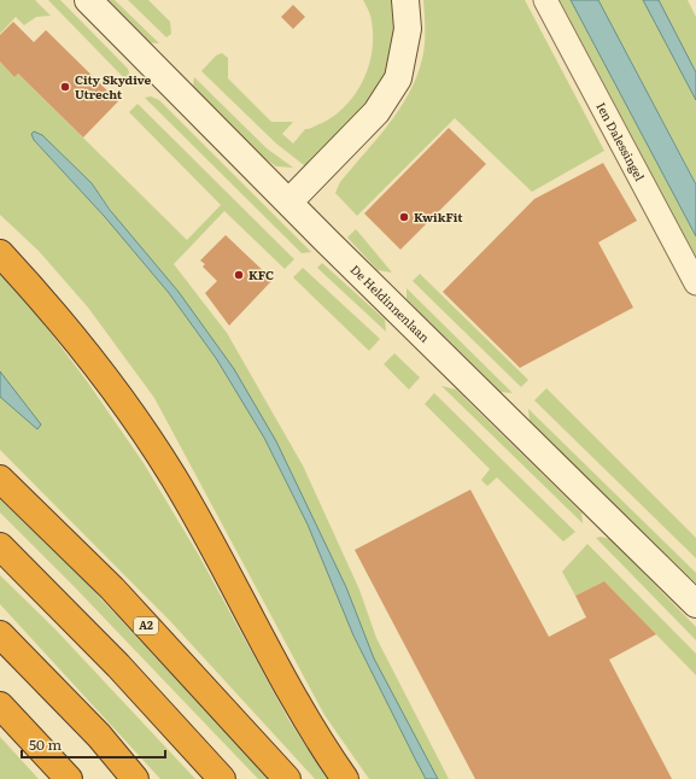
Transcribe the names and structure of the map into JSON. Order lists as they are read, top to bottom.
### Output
{
  "streets": {
    "highway": ["A2"],
    "street": ["Ien Dalessingel", "De Heldinnenlaan"]
  },
  "places": ["City Skydive Utrecht", "KwikFit", "KFC"],
  "scale_bar": "50 m"
}
